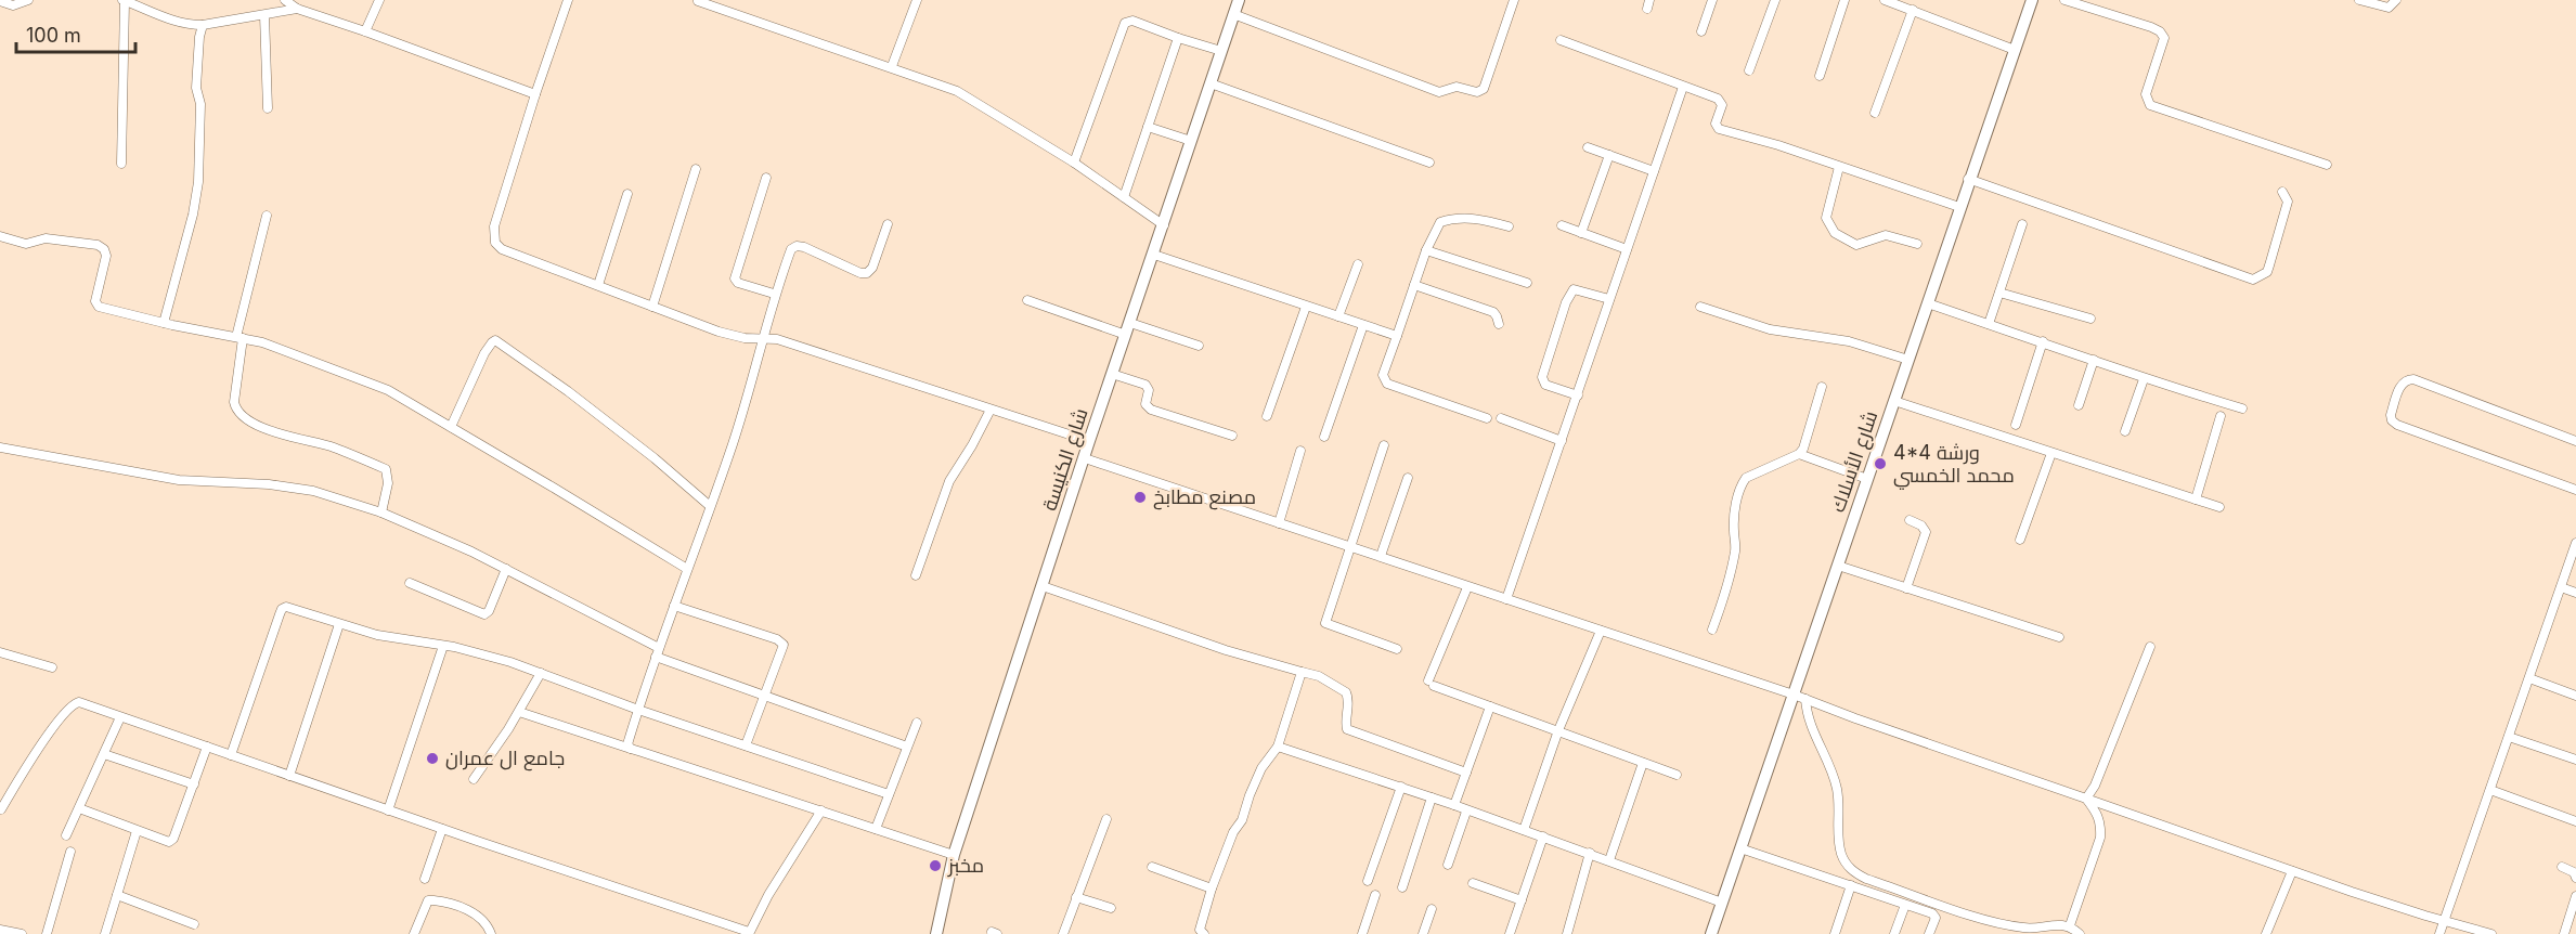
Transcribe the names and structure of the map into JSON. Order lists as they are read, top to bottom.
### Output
{
  "streets": {
    "street": ["شارع الكنيسة", "شارع الأسلاك"]
  },
  "places": [
    "4*4 ورشة محمد الخمسي",
    "مصنع مطابخ",
    "جامع ال عمران",
    "مخبز"
  ],
  "scale_bar": "100 m"
}
